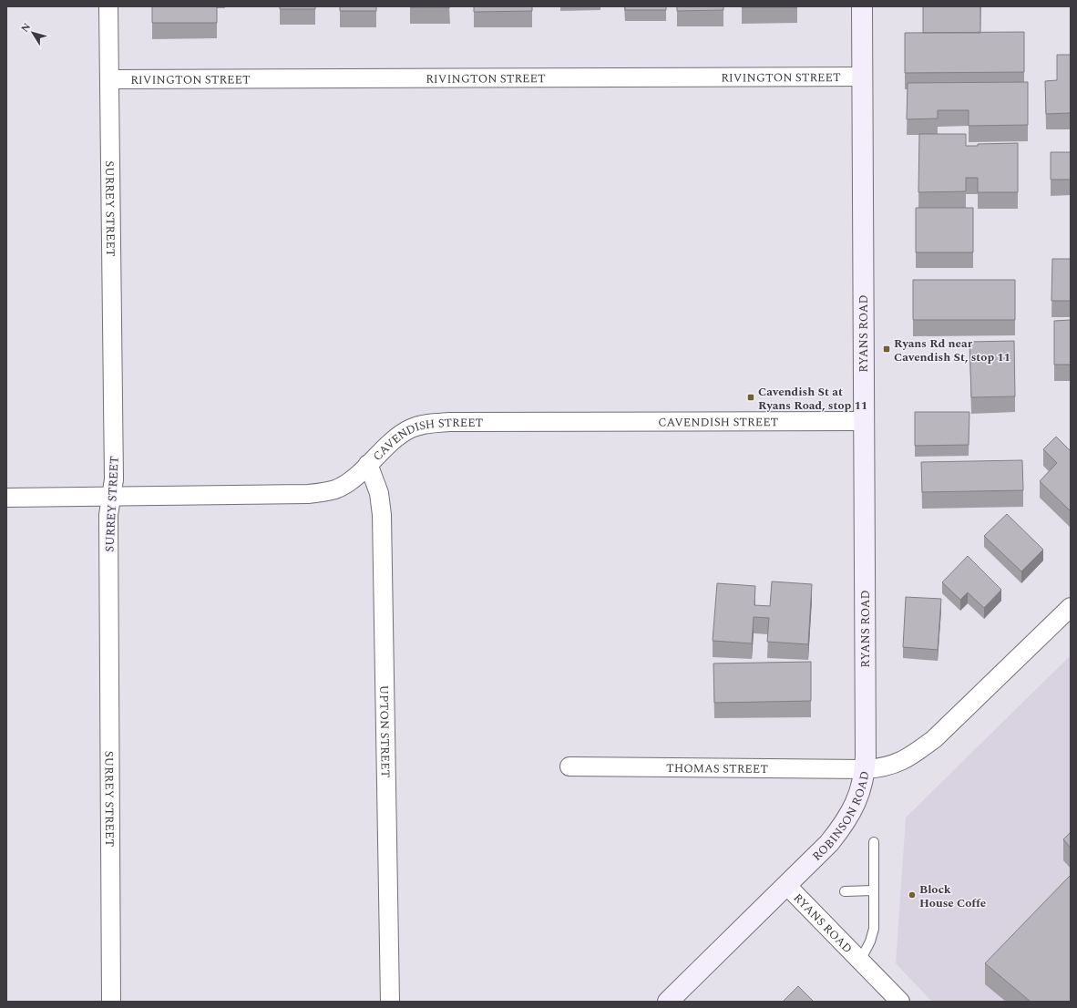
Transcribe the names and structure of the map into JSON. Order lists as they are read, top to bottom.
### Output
{
  "streets": {
    "street": [
      "RIVINGTON STREET",
      "SURREY STREET",
      "RYANS ROAD",
      "CAVENDISH STREET",
      "UPTON STREET",
      "THOMAS STREET",
      "ROBINSON ROAD"
    ]
  },
  "crossings": [
    ["RIVINGTON STREET", "SURREY STREET"],
    ["RIVINGTON STREET", "RYANS ROAD"],
    ["SURREY STREET", "CAVENDISH STREET"],
    ["RYANS ROAD", "CAVENDISH STREET"],
    ["RYANS ROAD", "THOMAS STREET"],
    ["RYANS ROAD", "ROBINSON ROAD"],
    ["CAVENDISH STREET", "UPTON STREET"],
    ["THOMAS STREET", "ROBINSON ROAD"]
  ],
  "places": {
    "transit": ["Ryans Rd near Cavendish St, stop 11", "Cavendish St at Ryans Road, stop 11"],
    "other": ["Block House Coffe"]
  },
  "north": "top left"
}
